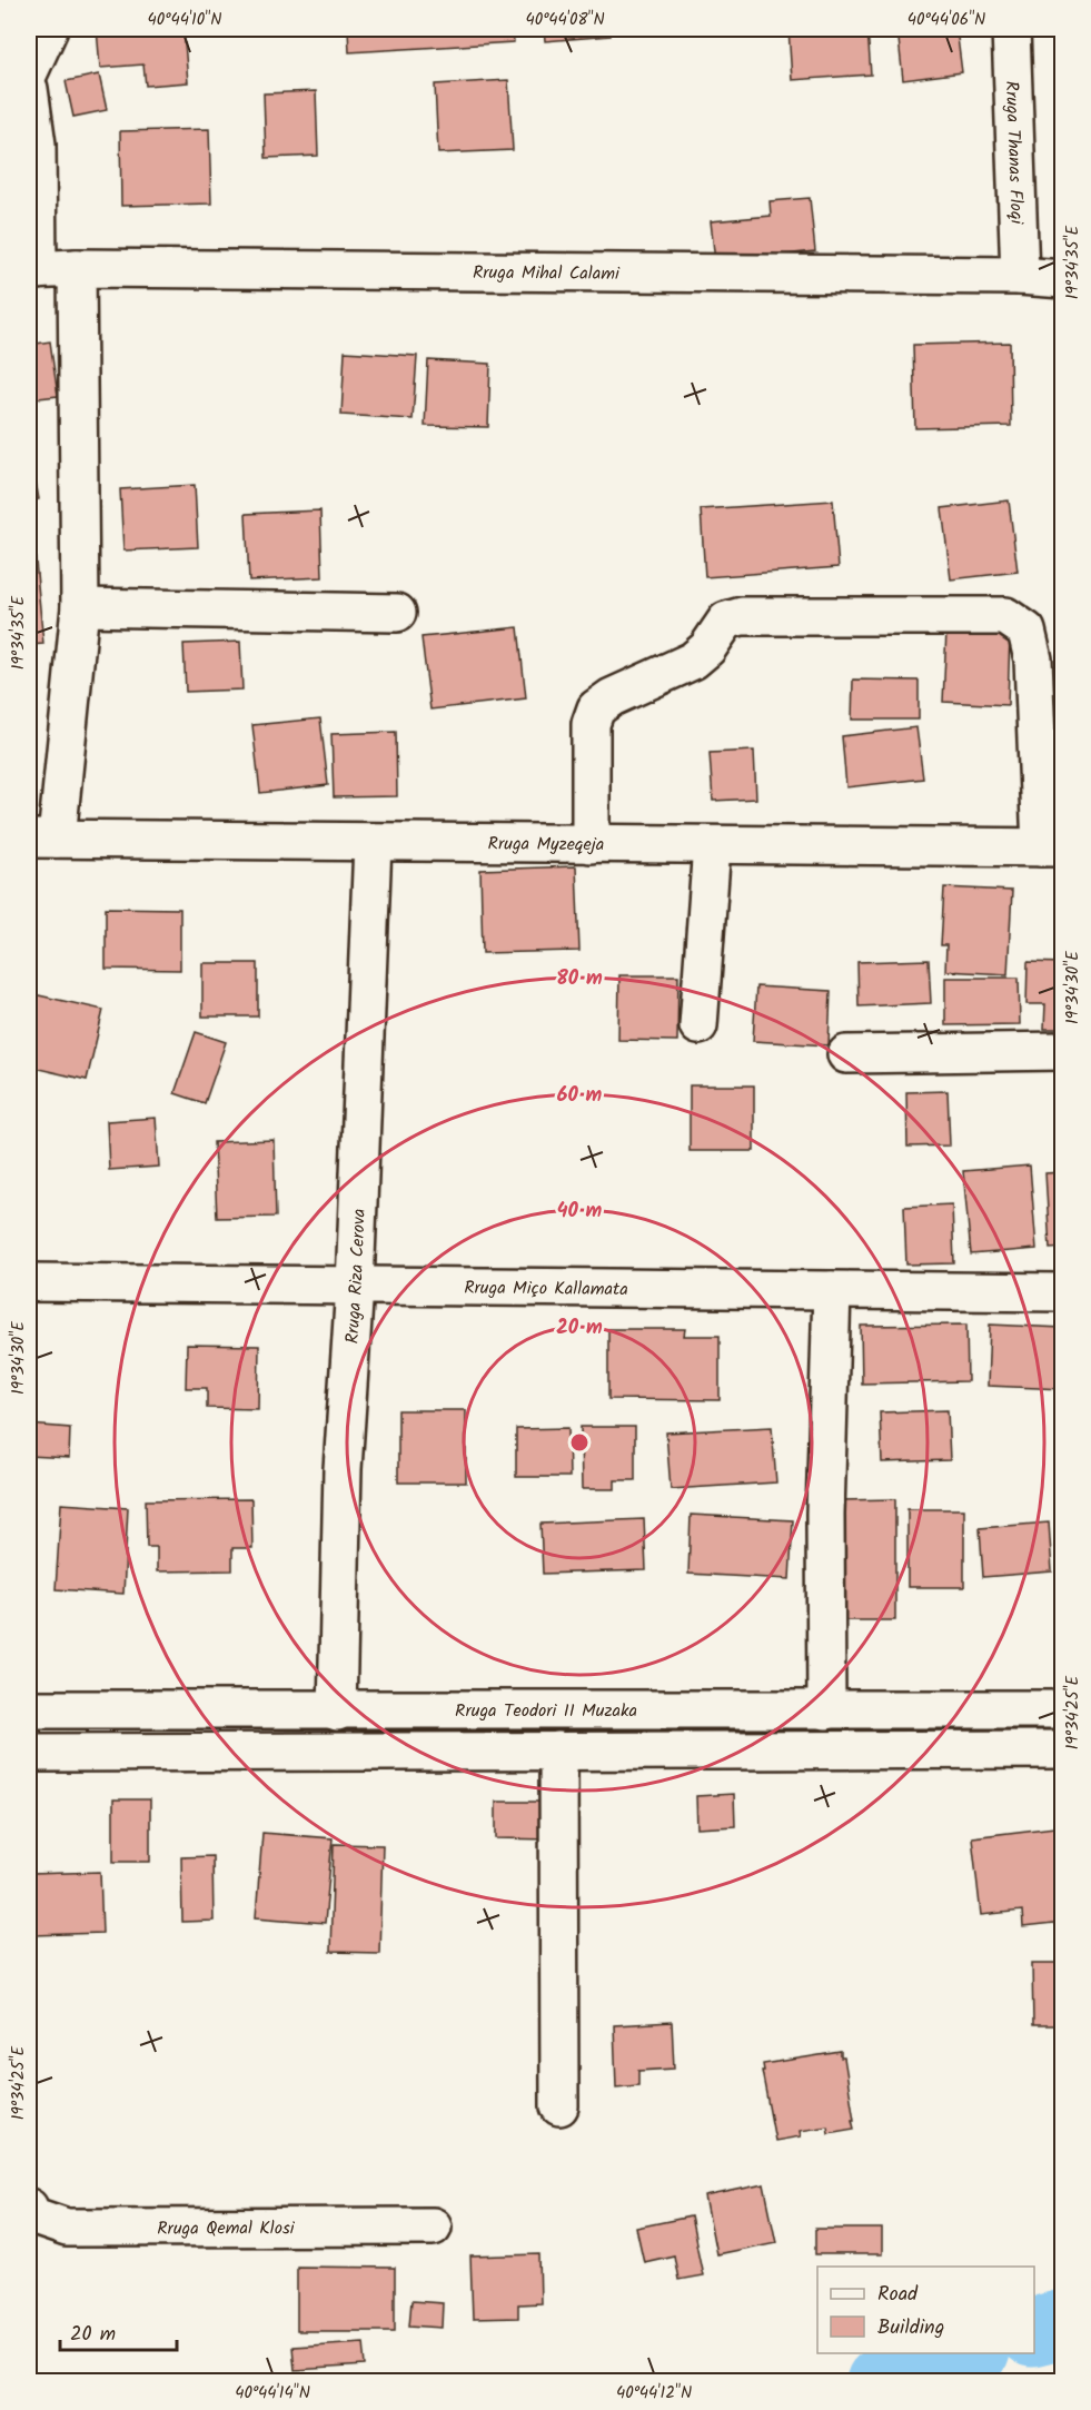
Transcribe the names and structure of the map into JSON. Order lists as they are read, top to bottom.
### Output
{
  "streets": {
    "street": [
      "Rruga Thanas Floqi",
      "Rruga Mihal Calami",
      "Rruga Myzeqeja",
      "Rruga Riza Cerova",
      "Rruga Miço Kallamata",
      "Rruga Teodori II Muzaka",
      "Rruga Qemal Klosi"
    ]
  },
  "crossings": [
    ["Rruga Thanas Floqi", "Rruga Mihal Calami"],
    ["Rruga Myzeqeja", "Rruga Riza Cerova"],
    ["Rruga Riza Cerova", "Rruga Miço Kallamata"],
    ["Rruga Riza Cerova", "Rruga Teodori II Muzaka"]
  ],
  "legend": ["Road", "Building"],
  "scale_bar": "20 m",
  "coordinates": [
    "40°44'10\"N",
    "40°44'08\"N",
    "40°44'06\"N",
    "19°34'35\"E",
    "19°34'30\"E",
    "19°34'25\"E",
    "40°44'14\"N",
    "40°44'12\"N"
  ],
  "rings": [
    "80 m",
    "60 m",
    "40 m",
    "20 m"
  ]
}
